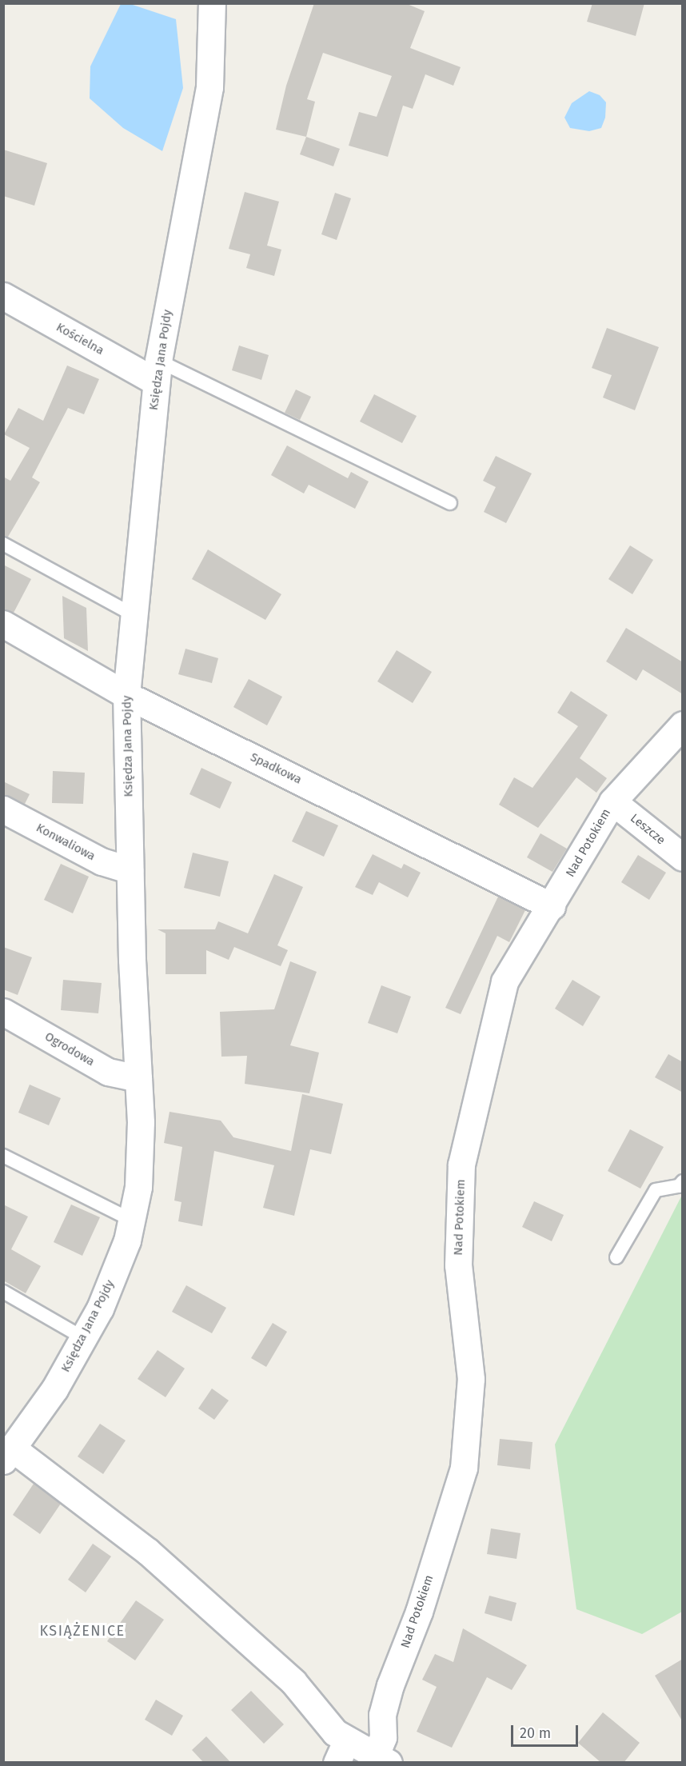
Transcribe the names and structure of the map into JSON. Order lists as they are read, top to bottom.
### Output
{
  "streets": {
    "street": [
      "Kościelna",
      "Księdza Jana Pojdy",
      "Spadkowa",
      "Leszcze",
      "Konwaliowa",
      "Nad Potokiem",
      "Ogrodowa"
    ]
  },
  "crossings": [
    ["Kościelna", "Księdza Jana Pojdy"],
    ["Księdza Jana Pojdy", "Spadkowa"],
    ["Księdza Jana Pojdy", "Konwaliowa"],
    ["Księdza Jana Pojdy", "Ogrodowa"],
    ["Spadkowa", "Nad Potokiem"],
    ["Leszcze", "Nad Potokiem"]
  ],
  "districts": ["KSIĄŻENICE"],
  "scale_bar": "20 m"
}
